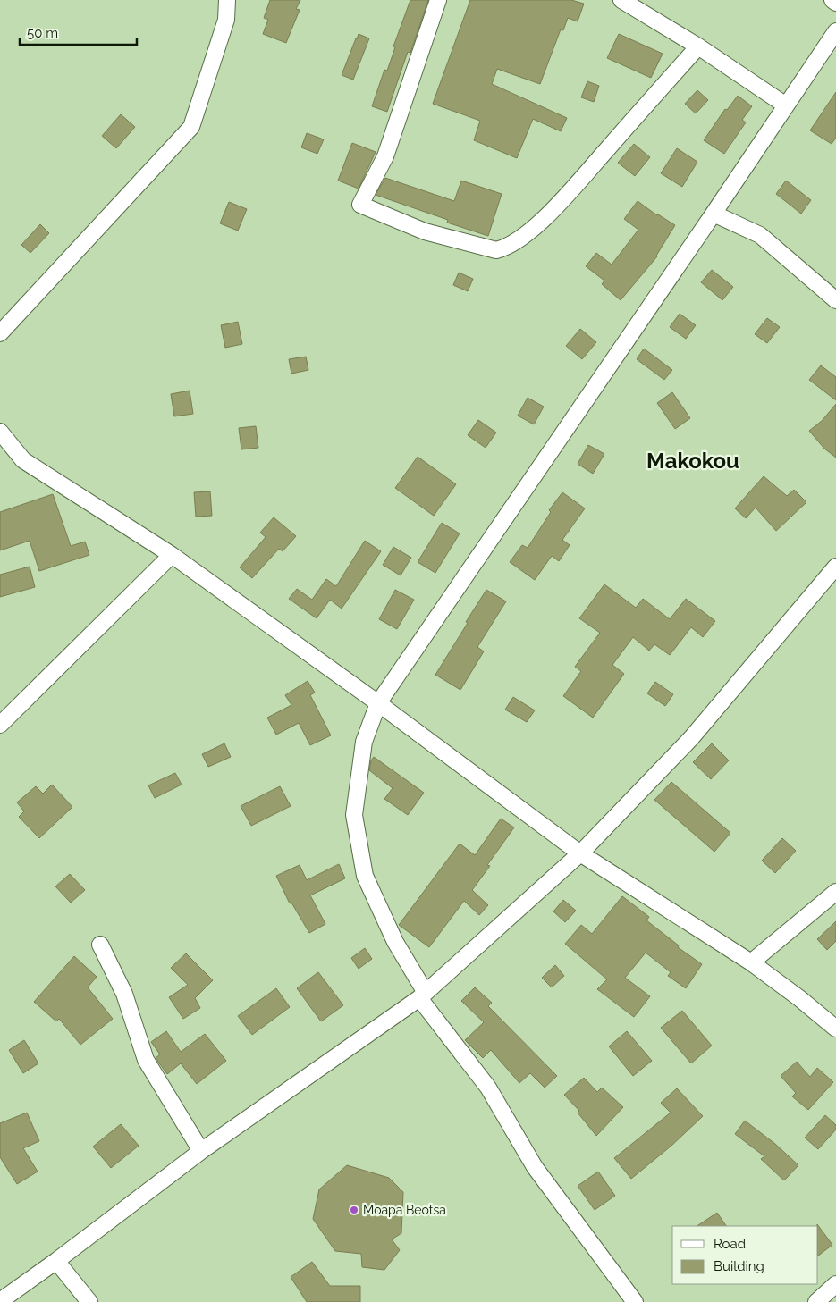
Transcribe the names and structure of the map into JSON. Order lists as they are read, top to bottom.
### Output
{
  "districts": ["Makokou"],
  "places": ["Moapa Beotsa"],
  "legend": ["Road", "Building"],
  "scale_bar": "50 m"
}
